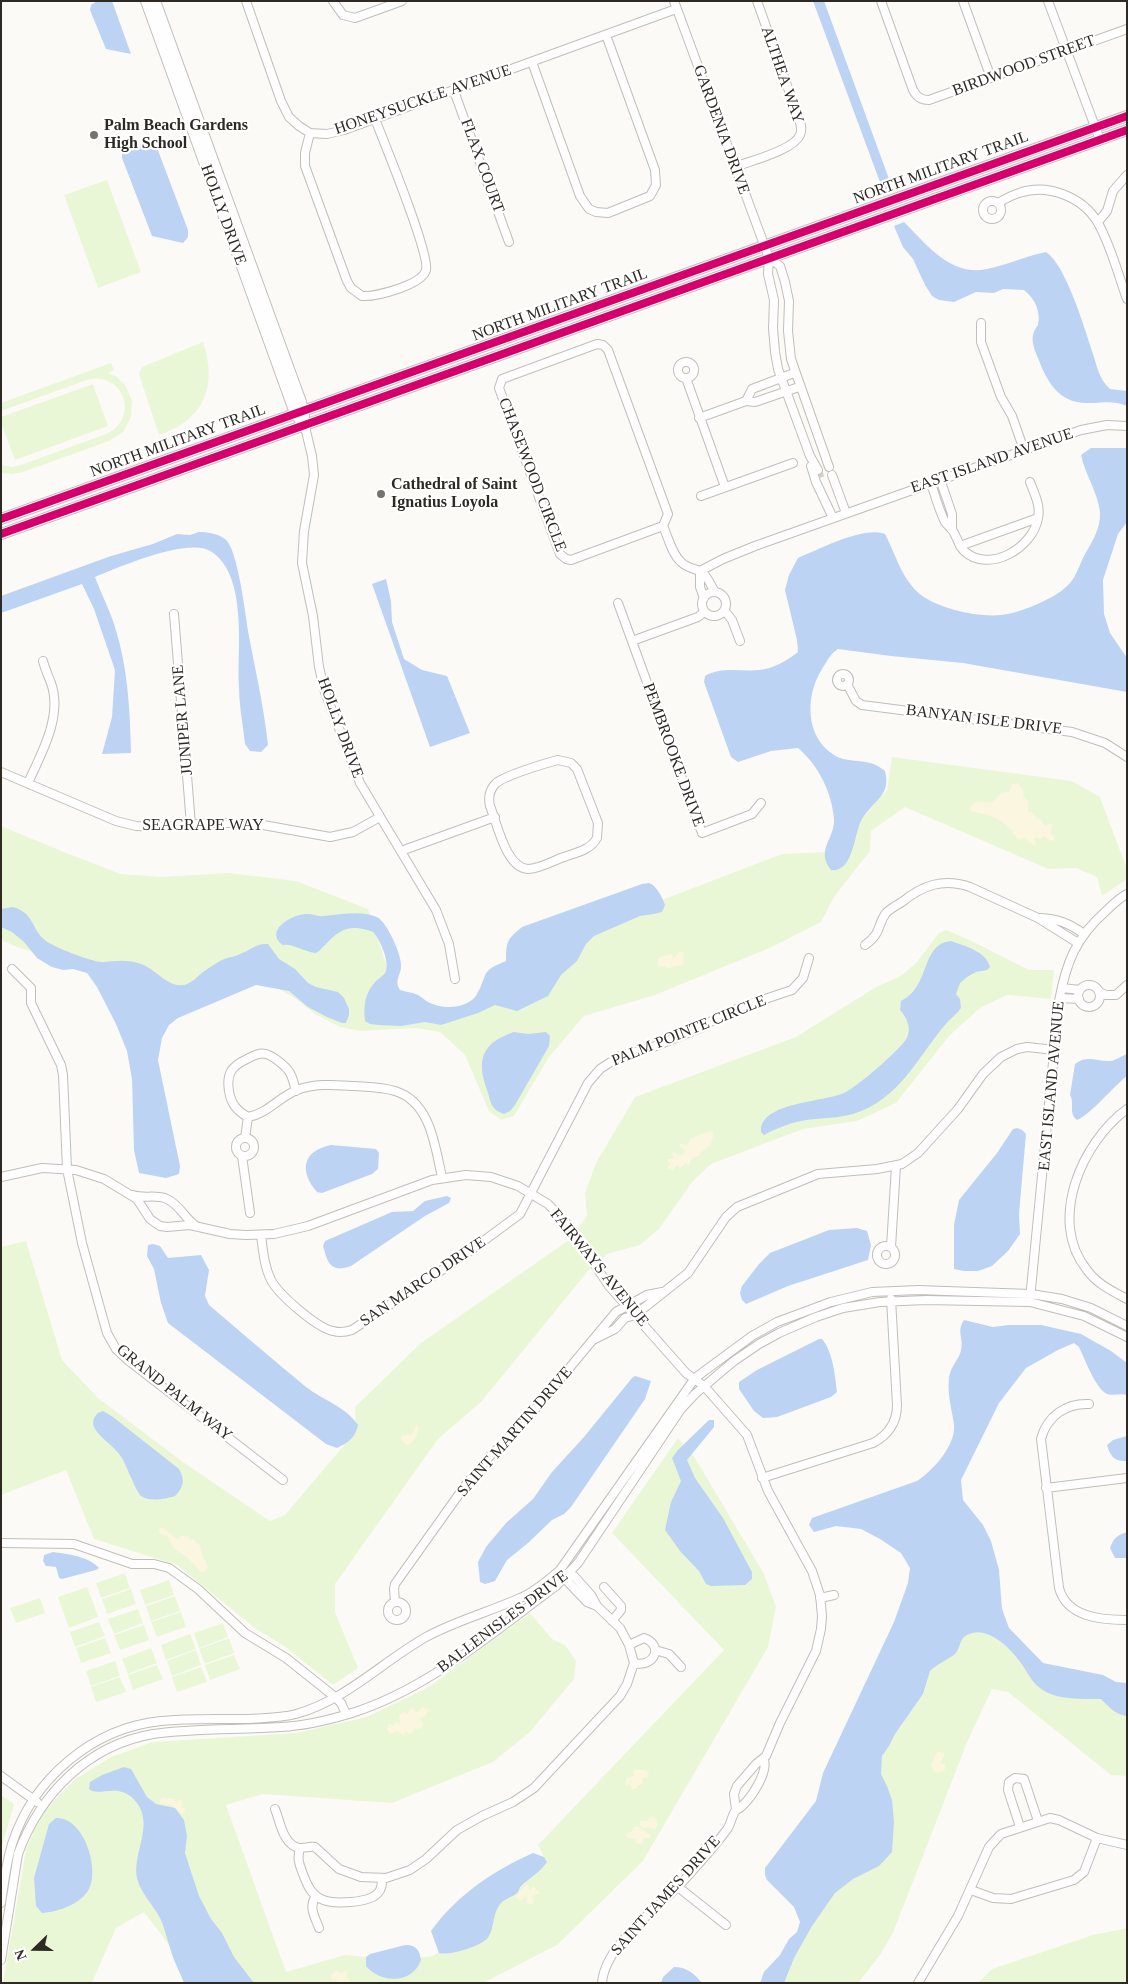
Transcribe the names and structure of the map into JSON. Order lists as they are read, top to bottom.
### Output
{
  "streets": {
    "main road": ["NORTH MILITARY TRAIL", "HOLLY DRIVE"],
    "street": [
      "BIRDWOOD STREET",
      "ALTHEA WAY",
      "HONEYSUCKLE AVENUE",
      "GARDENIA DRIVE",
      "FLAX COURT",
      "EAST ISLAND AVENUE",
      "CHASEWOOD CIRCLE",
      "JUNIPER LANE",
      "BANYAN ISLE DRIVE",
      "PEMBROOKE DRIVE",
      "SEAGRAPE WAY",
      "PALM POINTE CIRCLE",
      "FAIRWAYS AVENUE",
      "SAN MARCO DRIVE",
      "GRAND PALM WAY",
      "SAINT MARTIN DRIVE",
      "BALLENISLES DRIVE",
      "SAINT JAMES DRIVE"
    ]
  },
  "crossings": [
    ["ALTHEA WAY", "GARDENIA DRIVE"],
    ["HONEYSUCKLE AVENUE", "GARDENIA DRIVE"],
    ["HONEYSUCKLE AVENUE", "FLAX COURT"],
    ["GARDENIA DRIVE", "NORTH MILITARY TRAIL"],
    ["GARDENIA DRIVE", "EAST ISLAND AVENUE"],
    ["NORTH MILITARY TRAIL", "HOLLY DRIVE"],
    ["HOLLY DRIVE", "SEAGRAPE WAY"],
    ["EAST ISLAND AVENUE", "CHASEWOOD CIRCLE"],
    ["EAST ISLAND AVENUE", "BALLENISLES DRIVE"],
    ["JUNIPER LANE", "SEAGRAPE WAY"],
    ["PALM POINTE CIRCLE", "FAIRWAYS AVENUE"],
    ["PALM POINTE CIRCLE", "SAN MARCO DRIVE"],
    ["FAIRWAYS AVENUE", "SAN MARCO DRIVE"],
    ["FAIRWAYS AVENUE", "GRAND PALM WAY"],
    ["FAIRWAYS AVENUE", "SAINT MARTIN DRIVE"],
    ["FAIRWAYS AVENUE", "BALLENISLES DRIVE"],
    ["FAIRWAYS AVENUE", "SAINT JAMES DRIVE"]
  ],
  "places": ["Palm Beach Gardens High School", "Cathedral of Saint Ignatius Loyola"],
  "north": "left"
}
